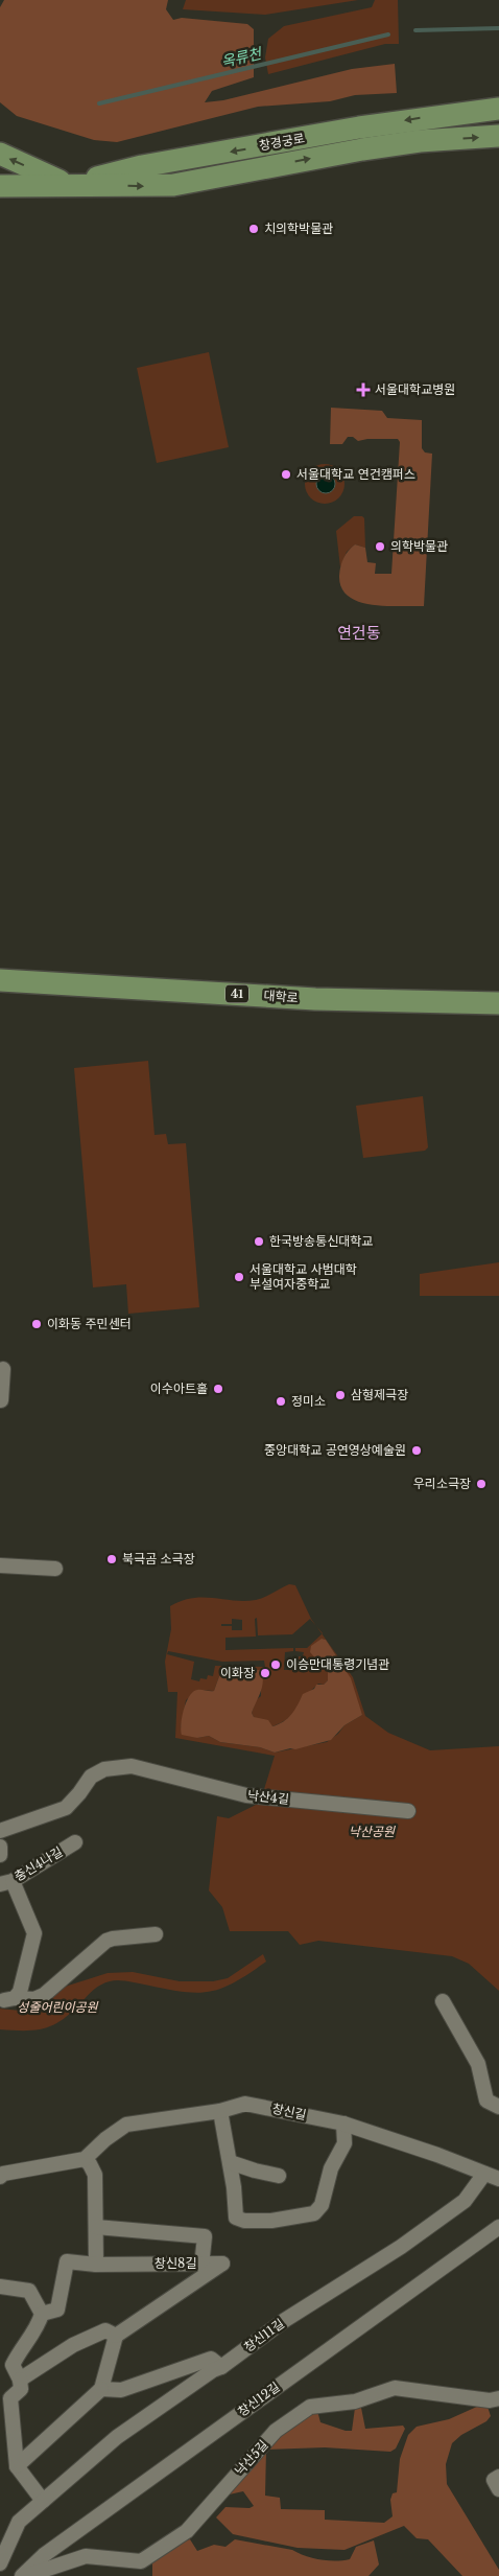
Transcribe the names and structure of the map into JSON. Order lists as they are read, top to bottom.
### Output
{
  "streets": {
    "main road": ["창경궁로", "41", "대학로"],
    "street": [
      "낙산4길",
      "충신4나길",
      "창신길",
      "창신8길",
      "창신11길",
      "창신12길",
      "낙산5길"
    ]
  },
  "crossings": [
    ["창신길", "창신11길"]
  ],
  "districts": ["연건동"],
  "water": ["옥류천"],
  "parks": ["낙산공원", "성줄어린이공원"],
  "places": {
    "other": [
      "치의학박물관",
      "서울대학교 연건캠퍼스",
      "의학박물관",
      "한국방송통신대학교",
      "서울대학교 사범대학 부설여자중학교",
      "이화동 주민센터",
      "이수아트홀",
      "삼형제극장",
      "정미소",
      "중앙대학교 공연영상예술원",
      "우리소극장",
      "북극곰 소극장",
      "이승만대통령기념관",
      "이화장"
    ],
    "health": ["서울대학교병원"]
  }
}
